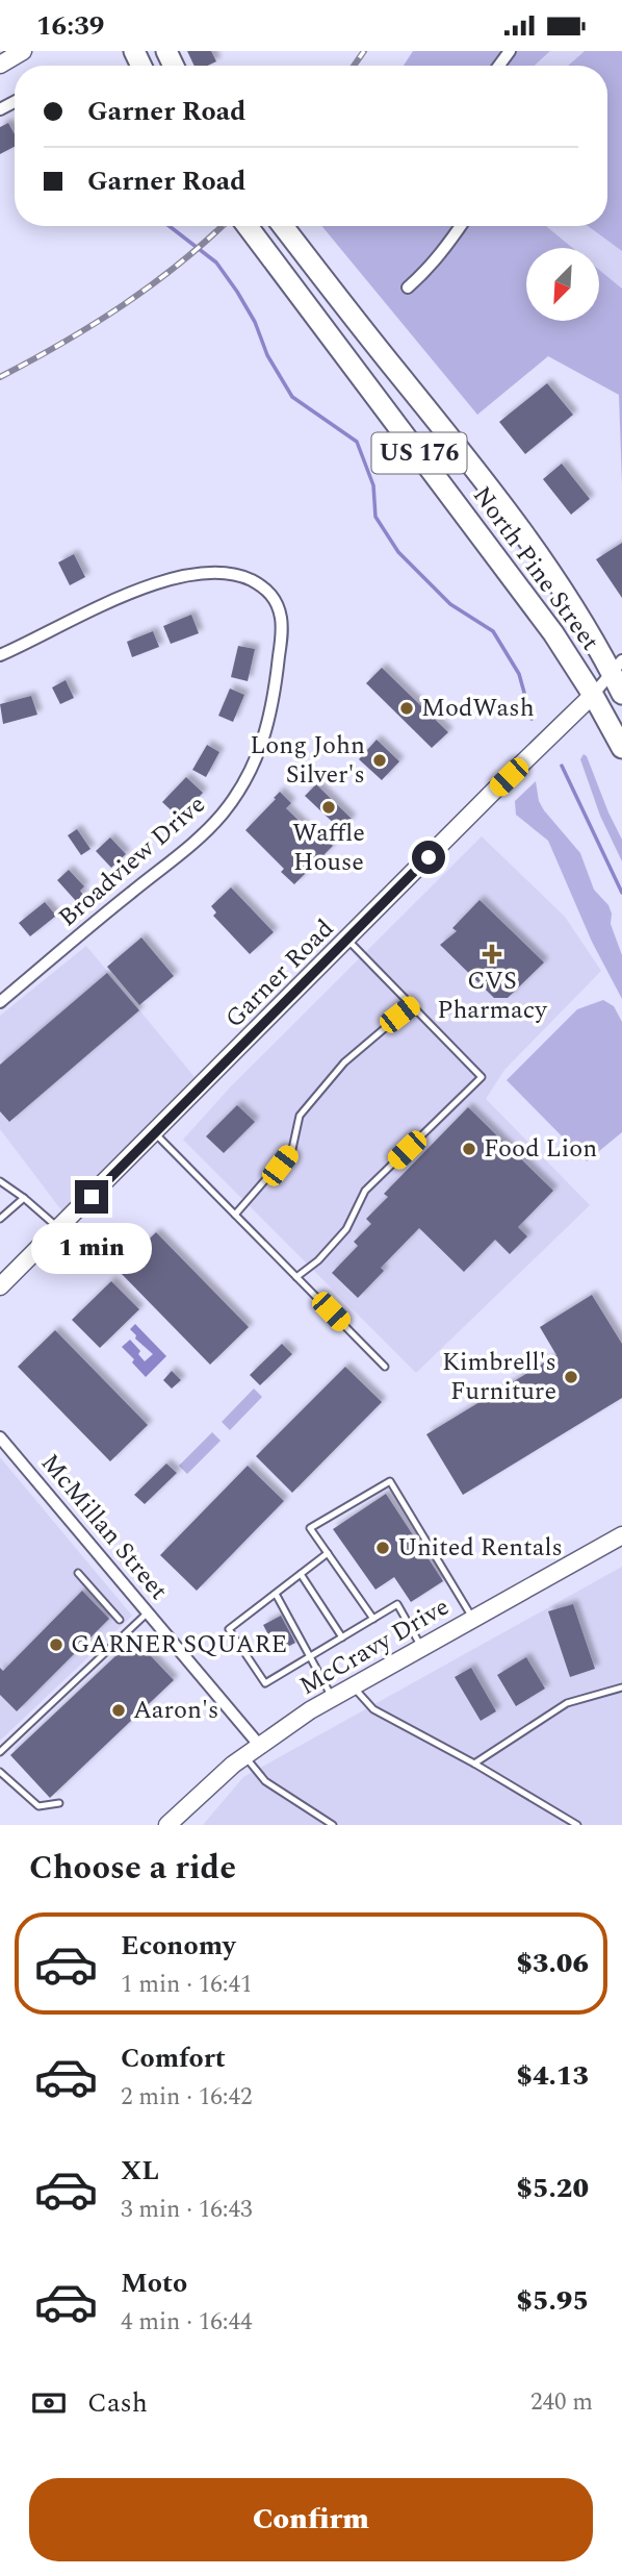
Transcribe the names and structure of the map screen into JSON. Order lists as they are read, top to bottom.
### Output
{
  "streets": {
    "highway": ["US 176", "North Pine Street"],
    "street": [
      "Broadview Drive",
      "Garner Road",
      "McMillan Street",
      "McCravy Drive"
    ]
  },
  "crossings": [
    ["North Pine Street", "Garner Road"],
    ["McMillan Street", "McCravy Drive"]
  ],
  "places": {
    "other": [
      "ModWash",
      "Long John Silver's",
      "Waffle House",
      "Food Lion",
      "Kimbrell's Furniture",
      "United Rentals",
      "GARNER SQUARE",
      "Aaron's"
    ],
    "health": ["CVS Pharmacy"]
  },
  "north": "bottom left",
  "page": {
    "status": "16:39",
    "banner": ["Garner Road", "Garner Road"],
    "bubble": "1 min",
    "heading": "Choose a ride",
    "list": [
      {
        "name": "Economy",
        "note": "1 min · 16:41",
        "value": "$3.06"
      },
      {
        "name": "Comfort",
        "note": "2 min · 16:42",
        "value": "$4.13"
      },
      {
        "name": "XL",
        "note": "3 min · 16:43",
        "value": "$5.20"
      },
      {
        "name": "Moto",
        "note": "4 min · 16:44",
        "value": "$5.95"
      }
    ],
    "pay": ["Cash", "240 m"],
    "buttons": "Confirm"
  }
}
